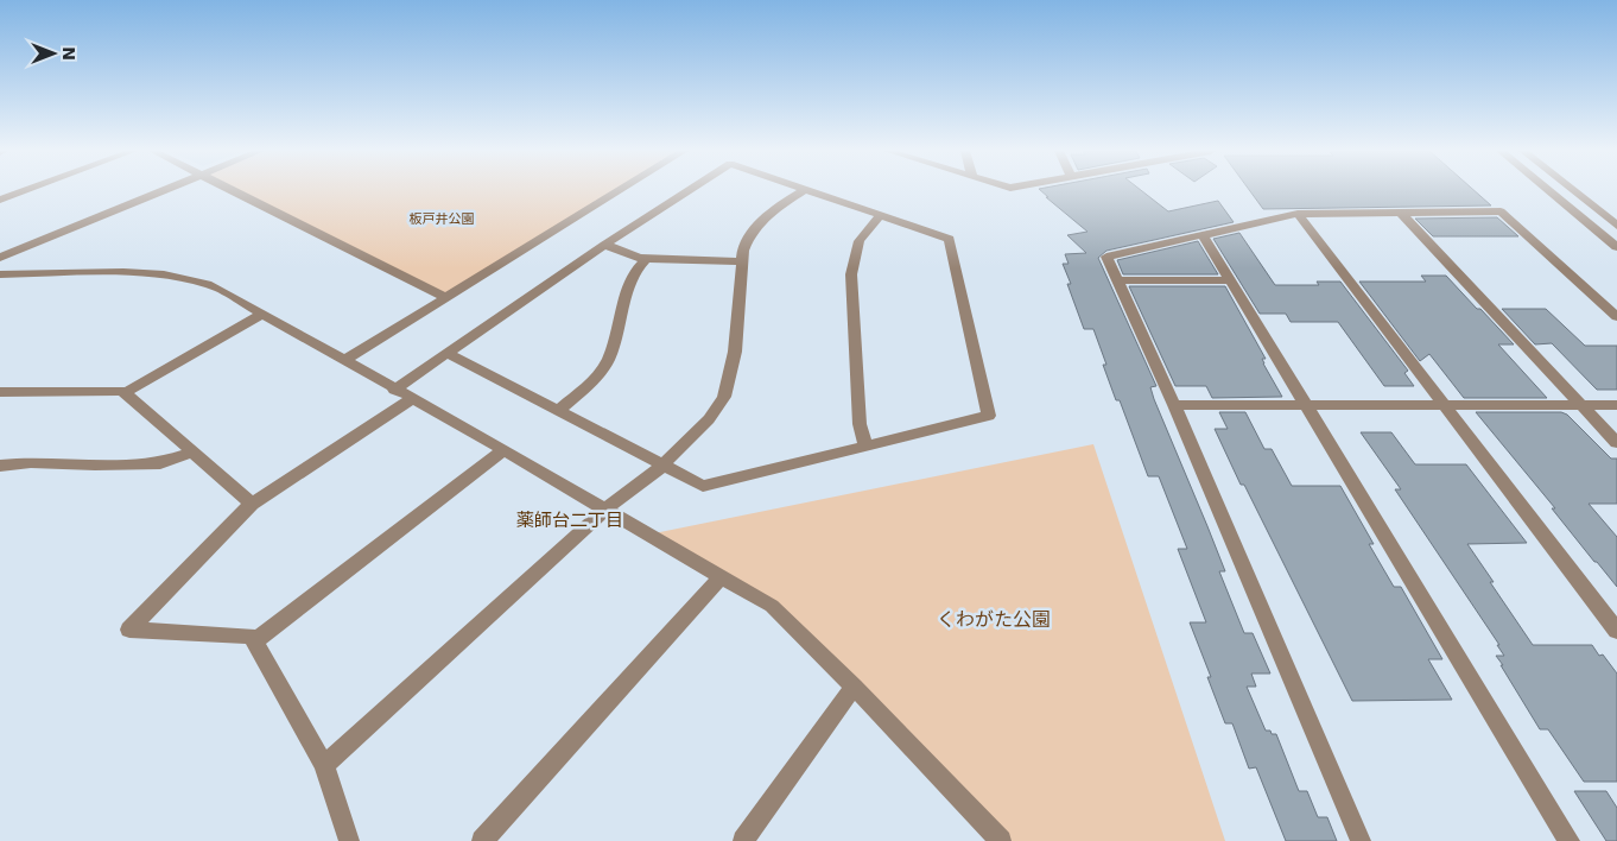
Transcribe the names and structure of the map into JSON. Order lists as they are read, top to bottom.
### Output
{
  "districts": ["薬師台二丁目"],
  "parks": ["板戸井公園", "くわがた公園"],
  "north": "right"
}
